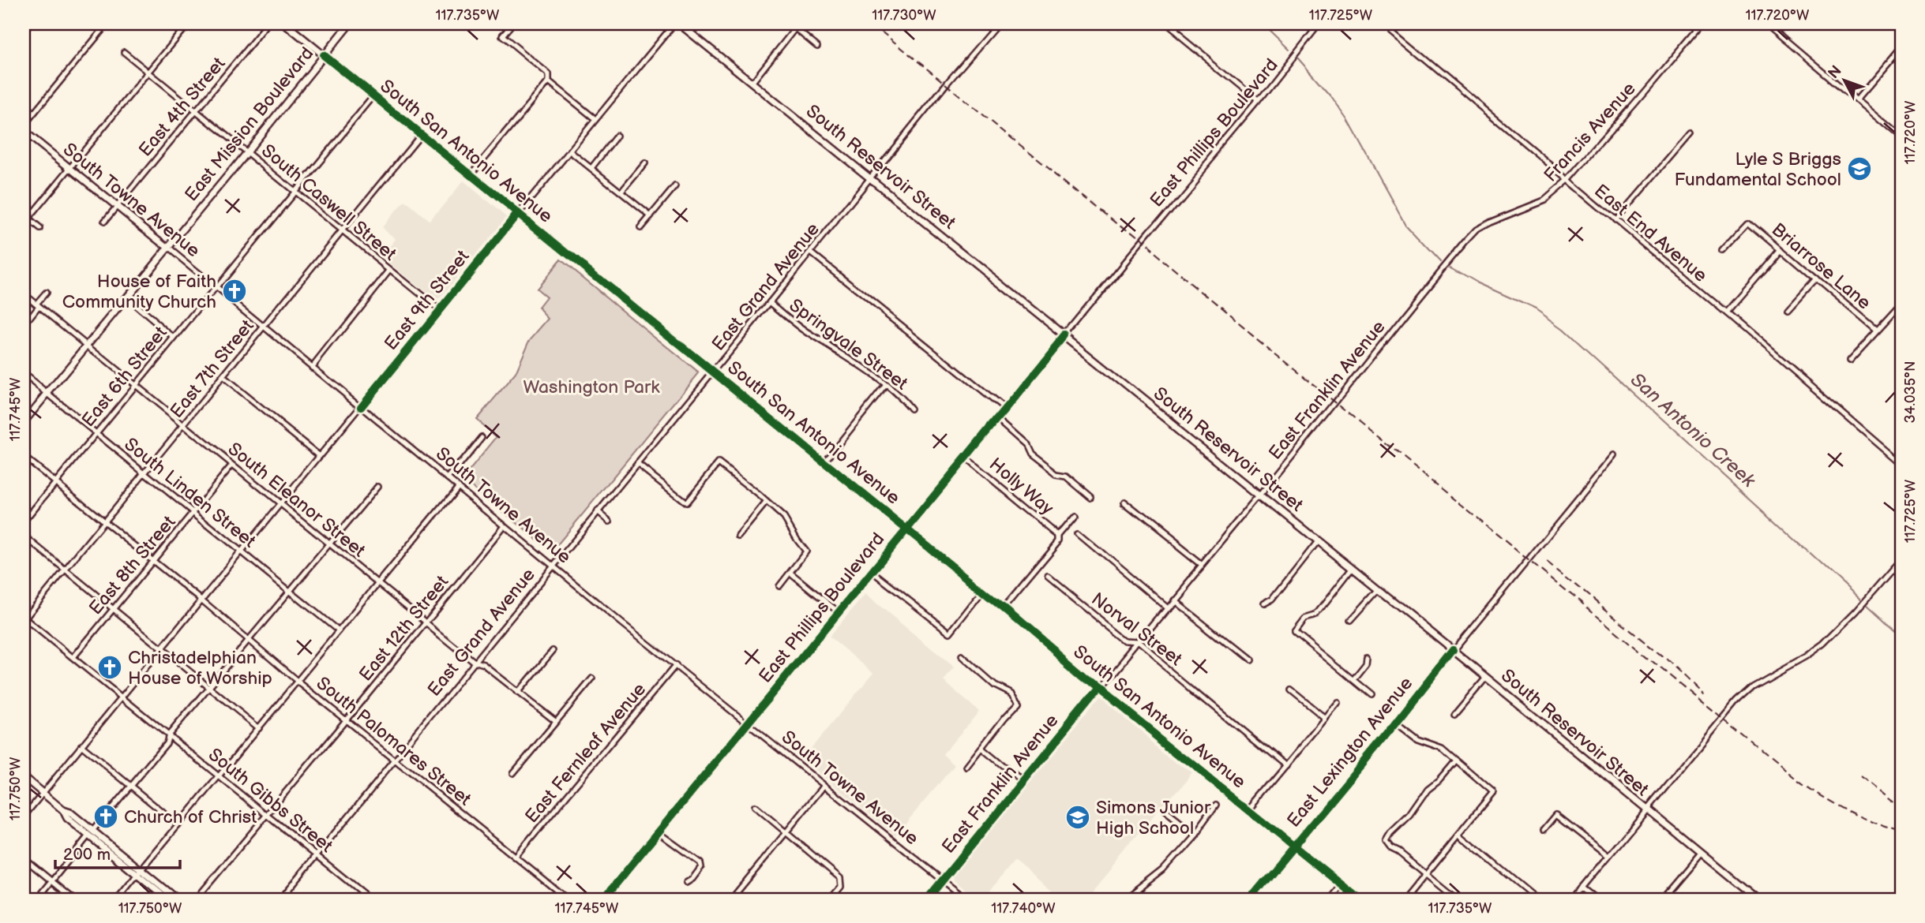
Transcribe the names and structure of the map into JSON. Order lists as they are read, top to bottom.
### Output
{
  "streets": {
    "main road": [
      "East Mission Boulevard",
      "South San Antonio Avenue",
      "South Reservoir Street",
      "South Towne Avenue"
    ],
    "street": [
      "East 4th Street",
      "Francis Avenue",
      "East Phillips Boulevard",
      "South Caswell Street",
      "East End Avenue",
      "Briarrose Lane",
      "East Grand Avenue",
      "East 9th Street",
      "Springvale Street",
      "East 7th Street",
      "East 6th Street",
      "East Franklin Avenue",
      "Holly Way",
      "South Linden Street",
      "South Eleanor Street",
      "East 8th Street",
      "East 12th Street",
      "Norval Street",
      "South Palomares Street",
      "East Lexington Avenue",
      "East Fernleaf Avenue",
      "South Gibbs Street"
    ]
  },
  "crossings": [
    ["East 4th Street", "South Towne Avenue"],
    ["East 4th Street", "South Caswell Street"],
    ["East Mission Boulevard", "South San Antonio Avenue"],
    ["East Mission Boulevard", "South Towne Avenue"],
    ["East Mission Boulevard", "South Caswell Street"],
    ["East Mission Boulevard", "South Linden Street"],
    ["East Mission Boulevard", "South Eleanor Street"],
    ["Francis Avenue", "East End Avenue"],
    ["Francis Avenue", "East Franklin Avenue"],
    ["East Phillips Boulevard", "South San Antonio Avenue"],
    ["East Phillips Boulevard", "South Reservoir Street"],
    ["East Phillips Boulevard", "South Towne Avenue"],
    ["East Phillips Boulevard", "Holly Way"],
    ["South San Antonio Avenue", "East Grand Avenue"],
    ["South San Antonio Avenue", "East 9th Street"],
    ["South San Antonio Avenue", "East 7th Street"],
    ["South San Antonio Avenue", "East 6th Street"],
    ["South San Antonio Avenue", "East Franklin Avenue"],
    ["South San Antonio Avenue", "East Lexington Avenue"],
    ["South Reservoir Street", "East Grand Avenue"],
    ["South Reservoir Street", "East Franklin Avenue"],
    ["South Reservoir Street", "East Lexington Avenue"],
    ["South Towne Avenue", "East Grand Avenue"],
    ["South Towne Avenue", "East 9th Street"],
    ["South Towne Avenue", "East 7th Street"],
    ["South Towne Avenue", "East 6th Street"],
    ["South Towne Avenue", "East Franklin Avenue"],
    ["South Towne Avenue", "East 12th Street"],
    ["South Towne Avenue", "East Fernleaf Avenue"],
    ["South Caswell Street", "East 9th Street"],
    ["South Caswell Street", "East 7th Street"],
    ["South Caswell Street", "East 6th Street"],
    ["East Grand Avenue", "Springvale Street"],
    ["East Grand Avenue", "South Eleanor Street"],
    ["East Grand Avenue", "South Palomares Street"],
    ["East Grand Avenue", "South Gibbs Street"],
    ["East 9th Street", "South Linden Street"],
    ["East 9th Street", "South Eleanor Street"],
    ["East 9th Street", "South Palomares Street"],
    ["East 9th Street", "South Gibbs Street"],
    ["East 7th Street", "South Linden Street"],
    ["East 7th Street", "South Eleanor Street"],
    ["East 7th Street", "South Palomares Street"],
    ["East 7th Street", "South Gibbs Street"],
    ["East 6th Street", "South Linden Street"],
    ["East 6th Street", "South Eleanor Street"],
    ["East 6th Street", "South Palomares Street"],
    ["East Franklin Avenue", "Norval Street"],
    ["South Linden Street", "East 8th Street"],
    ["South Eleanor Street", "East 8th Street"],
    ["South Eleanor Street", "East 12th Street"],
    ["East 8th Street", "South Palomares Street"],
    ["East 8th Street", "South Gibbs Street"],
    ["East 12th Street", "South Palomares Street"],
    ["East 12th Street", "South Gibbs Street"],
    ["South Palomares Street", "East Fernleaf Avenue"]
  ],
  "water": ["San Antonio Creek"],
  "parks": ["Washington Park"],
  "places": {
    "school or university": ["Lyle S Briggs Fundamental School", "Simons Junior High School"],
    "church": ["House of Faith Community Church", "Christadelphian House of Worship", "Church of Christ"]
  },
  "scale_bar": "200 m",
  "north": "top left",
  "coordinates": [
    "117.735°W",
    "117.730°W",
    "117.725°W",
    "117.720°W",
    "34.035°N",
    "117.745°W",
    "117.750°W",
    "117.740°W"
  ]
}
